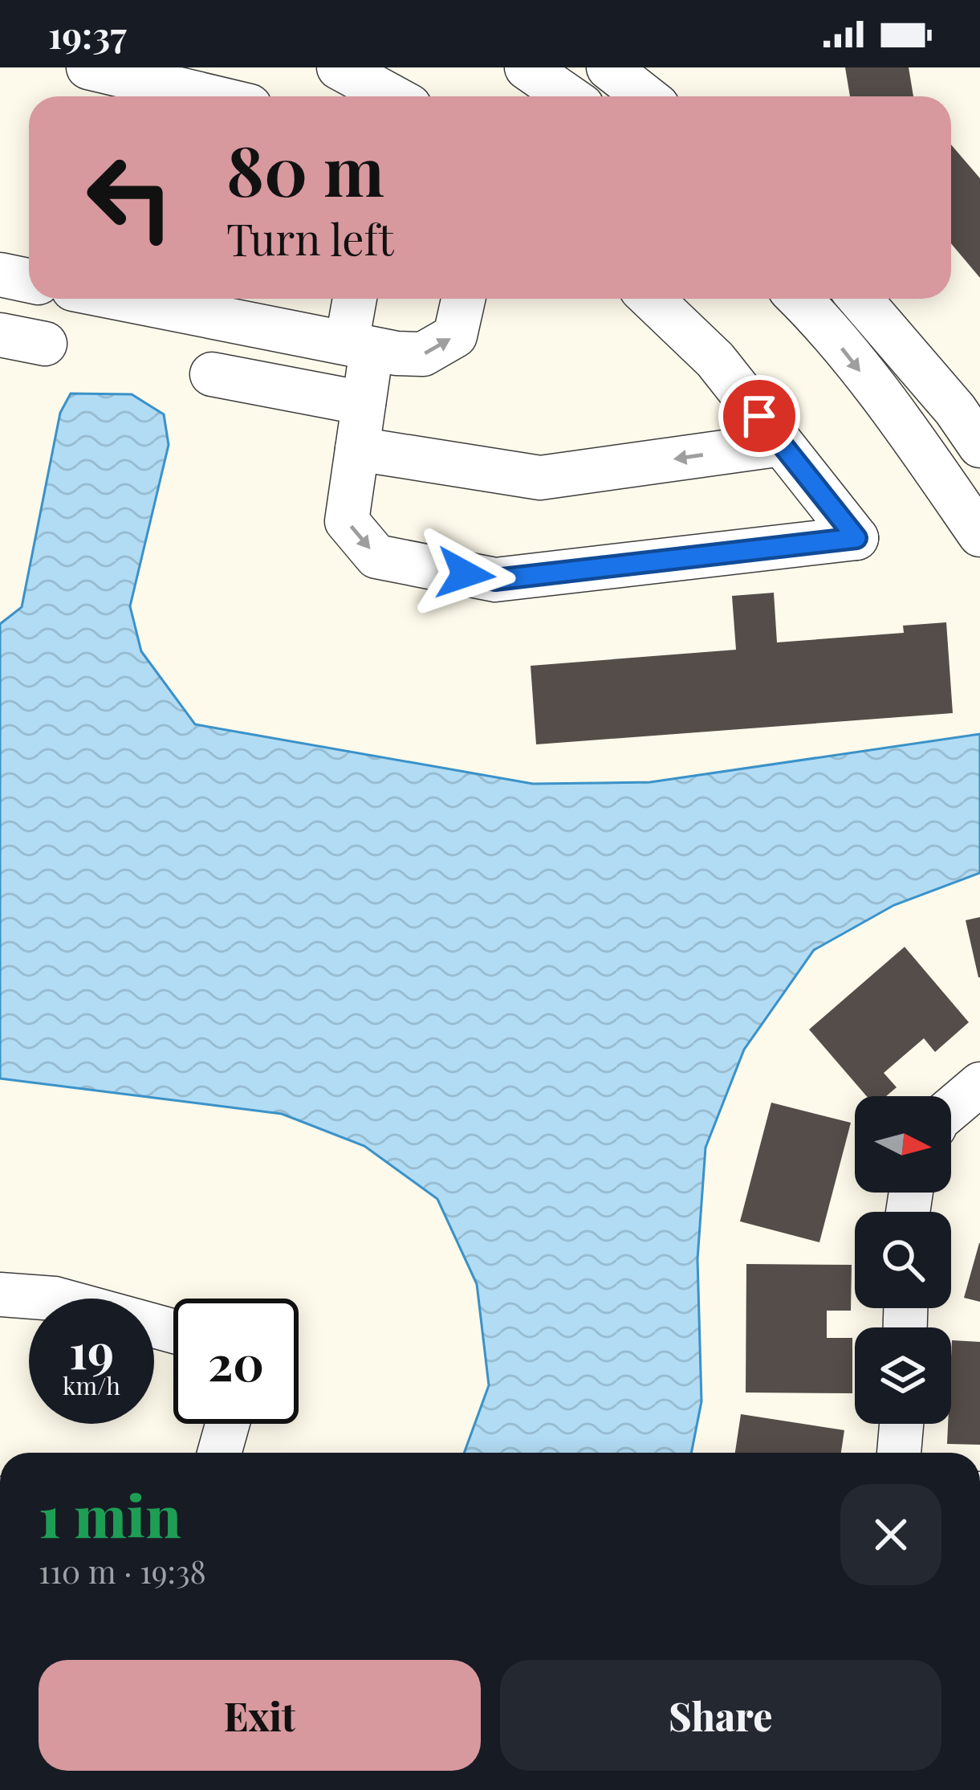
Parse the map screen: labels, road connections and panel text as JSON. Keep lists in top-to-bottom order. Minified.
{"north":"right","page":{"status":"19:37","turn":["80 m","Turn left"],"speed":"19 km/h","limit":"20","heading":["1 min","110 m · 19:38"],"buttons":["Exit","Share"]}}
